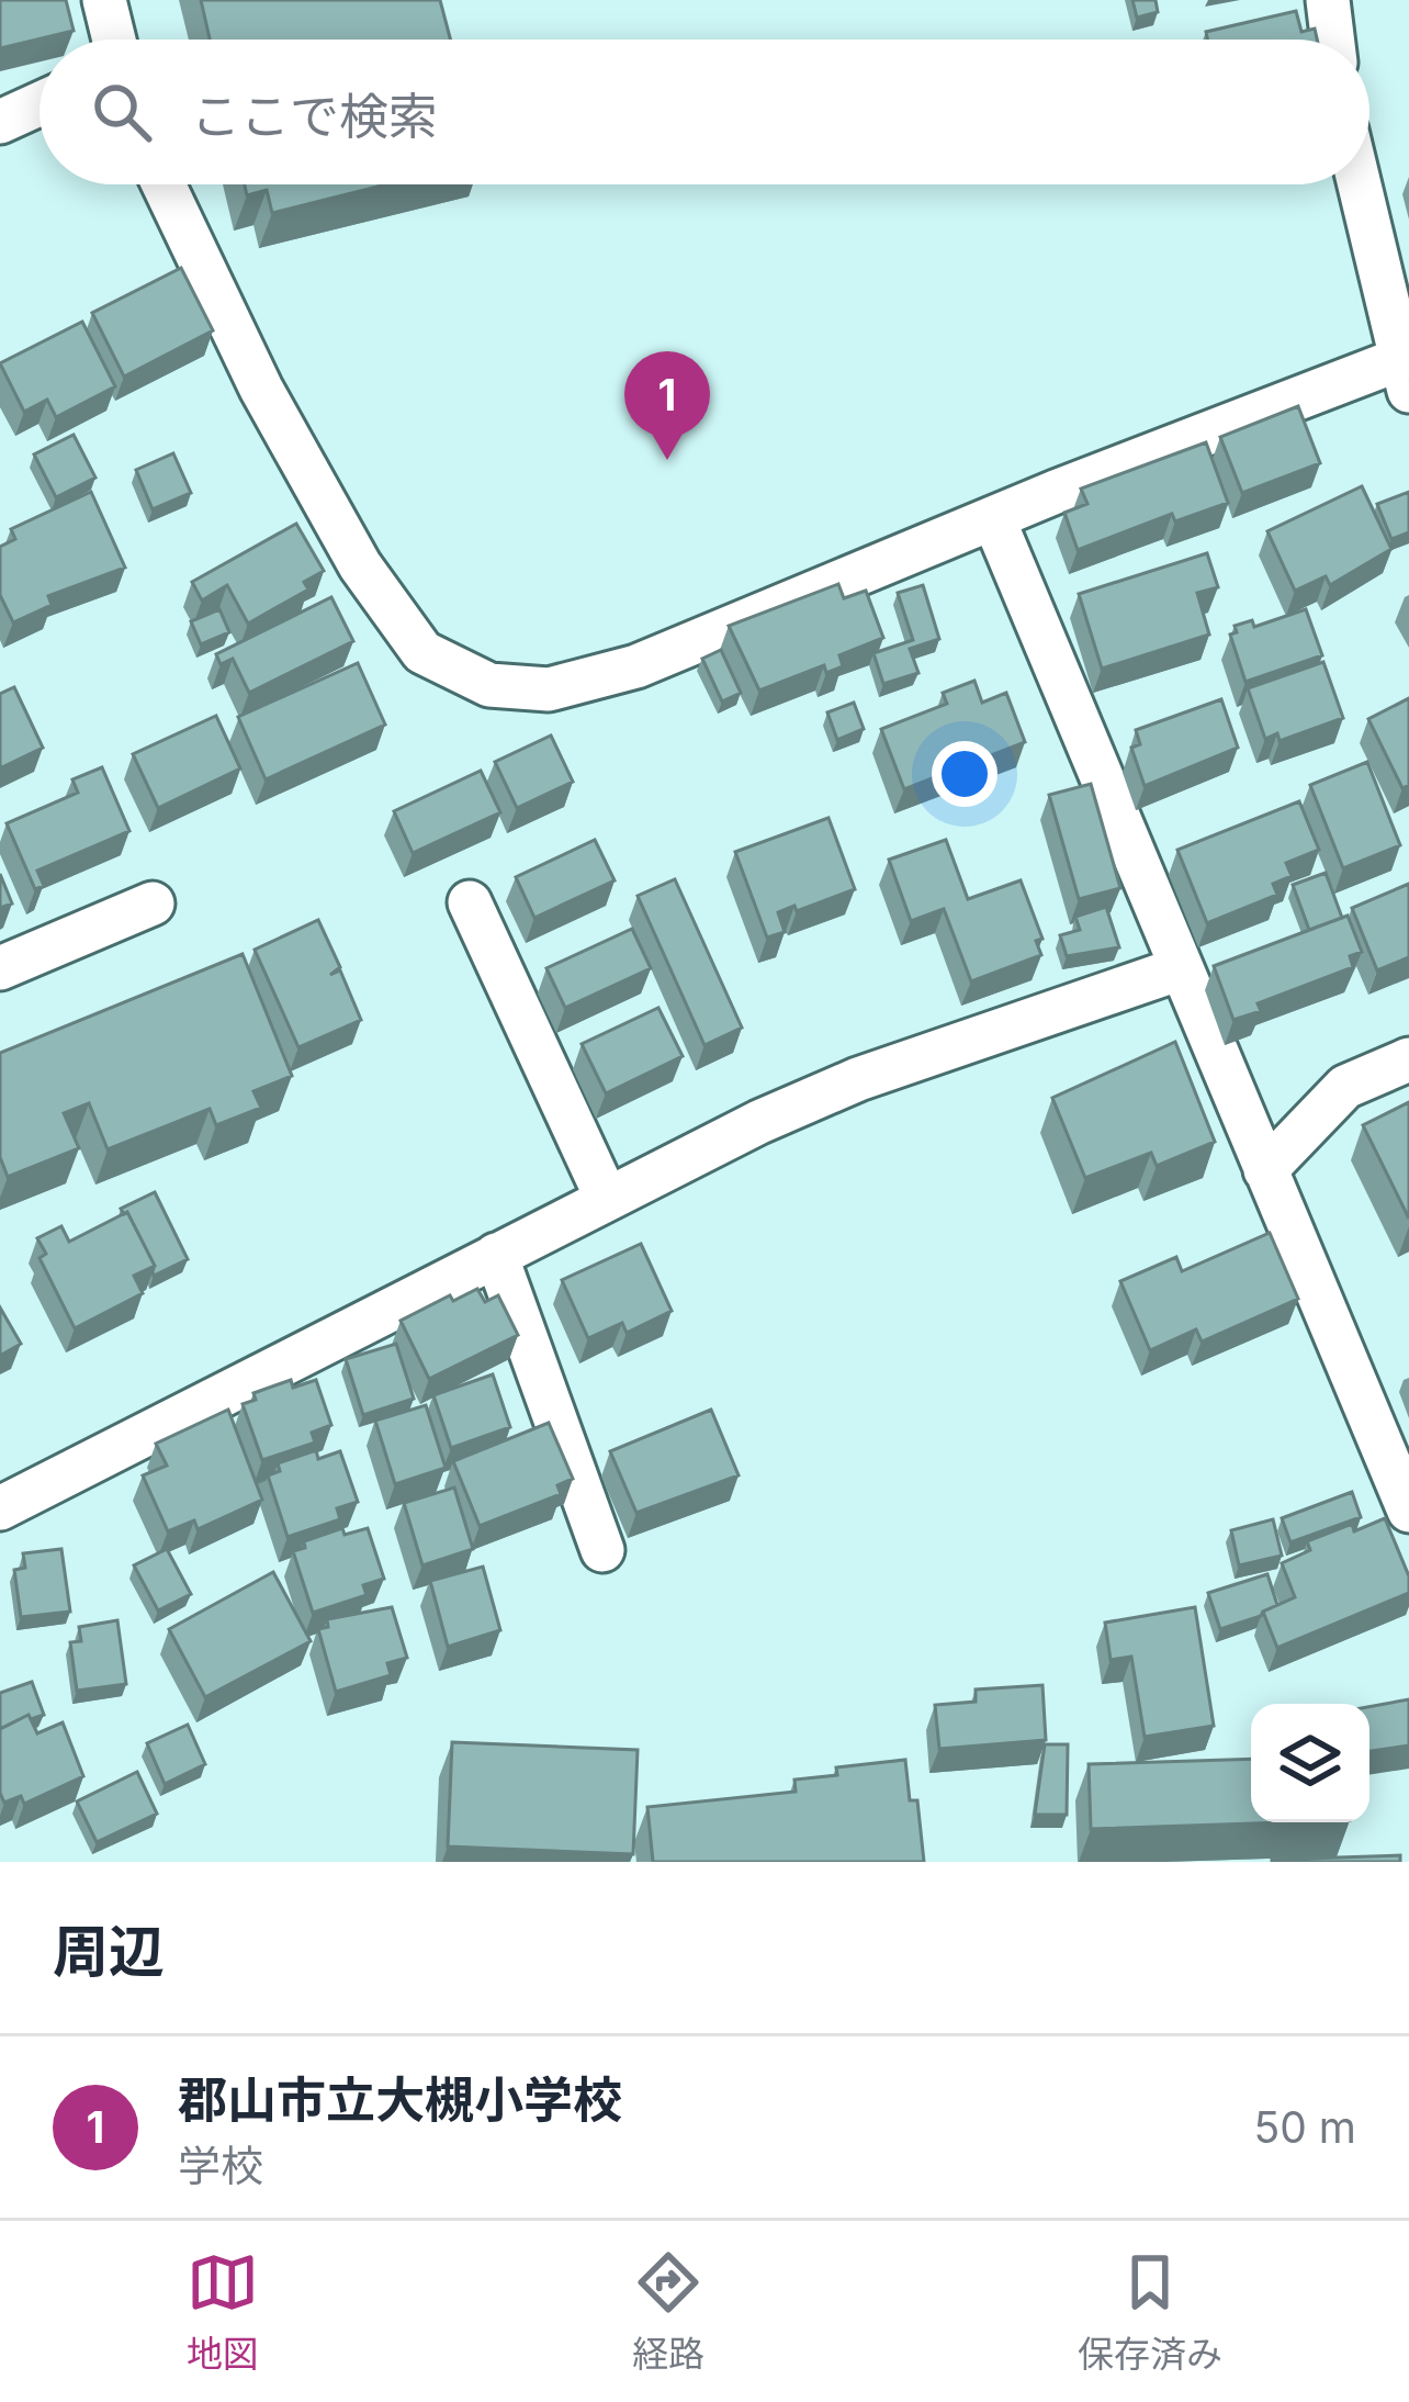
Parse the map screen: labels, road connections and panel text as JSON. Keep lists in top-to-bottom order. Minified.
{"page":{"search":"ここで検索","pins":"1","heading":"周辺","list":[{"mark":"1","name":"郡山市立大槻小学校","note":"学校","value":"50 m"}],"nav":["地図","経路","保存済み"]}}
